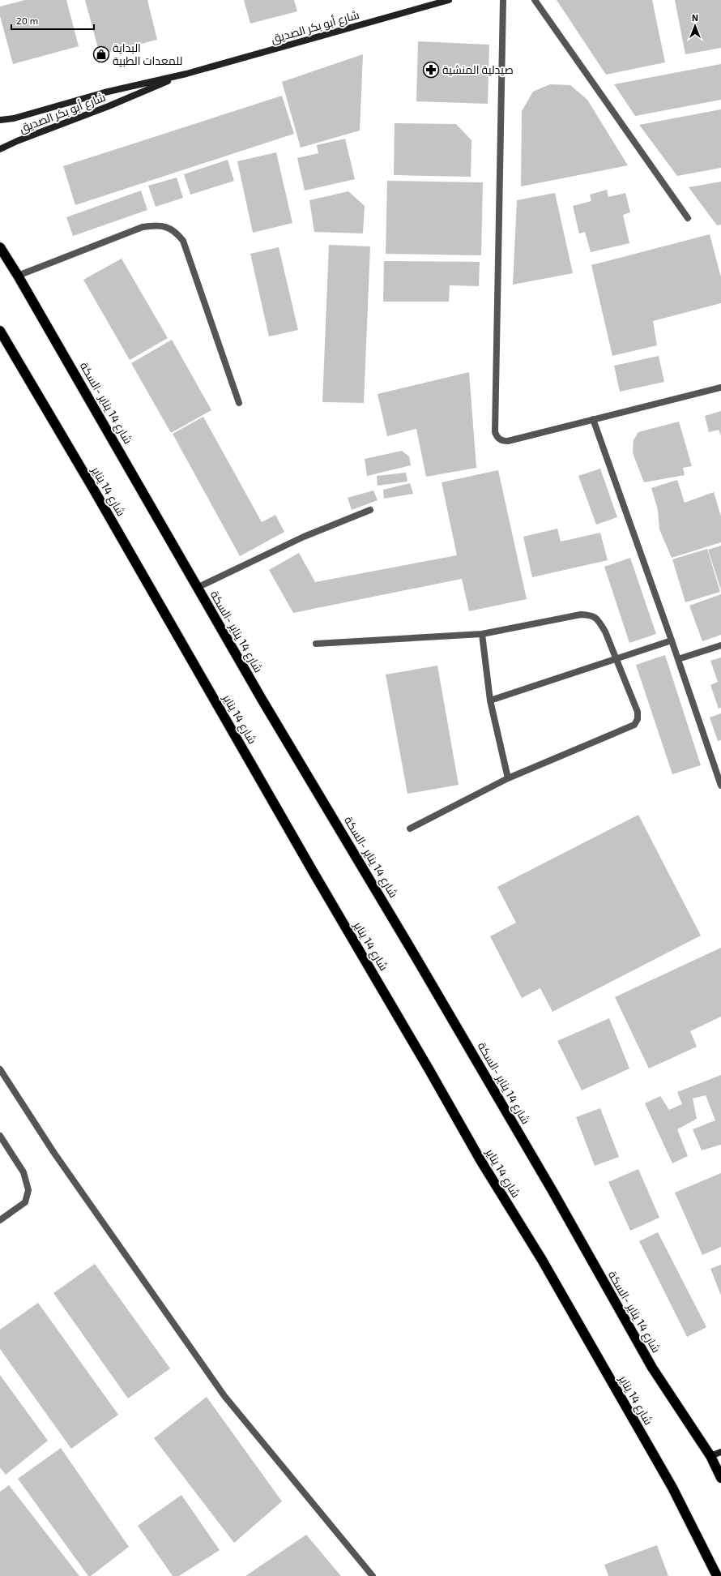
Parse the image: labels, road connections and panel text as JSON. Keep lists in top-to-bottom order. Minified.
{"streets":{"highway":["شارع 14 يناير -السكة","شارع 14 يناير"],"street":["شارع أبو بكر الصديق"]},"places":{"shop":["البداية للمعدات الطبية"],"pharmacy":["صيدلية المنشية"]},"scale_bar":"20 m","north":"top"}
